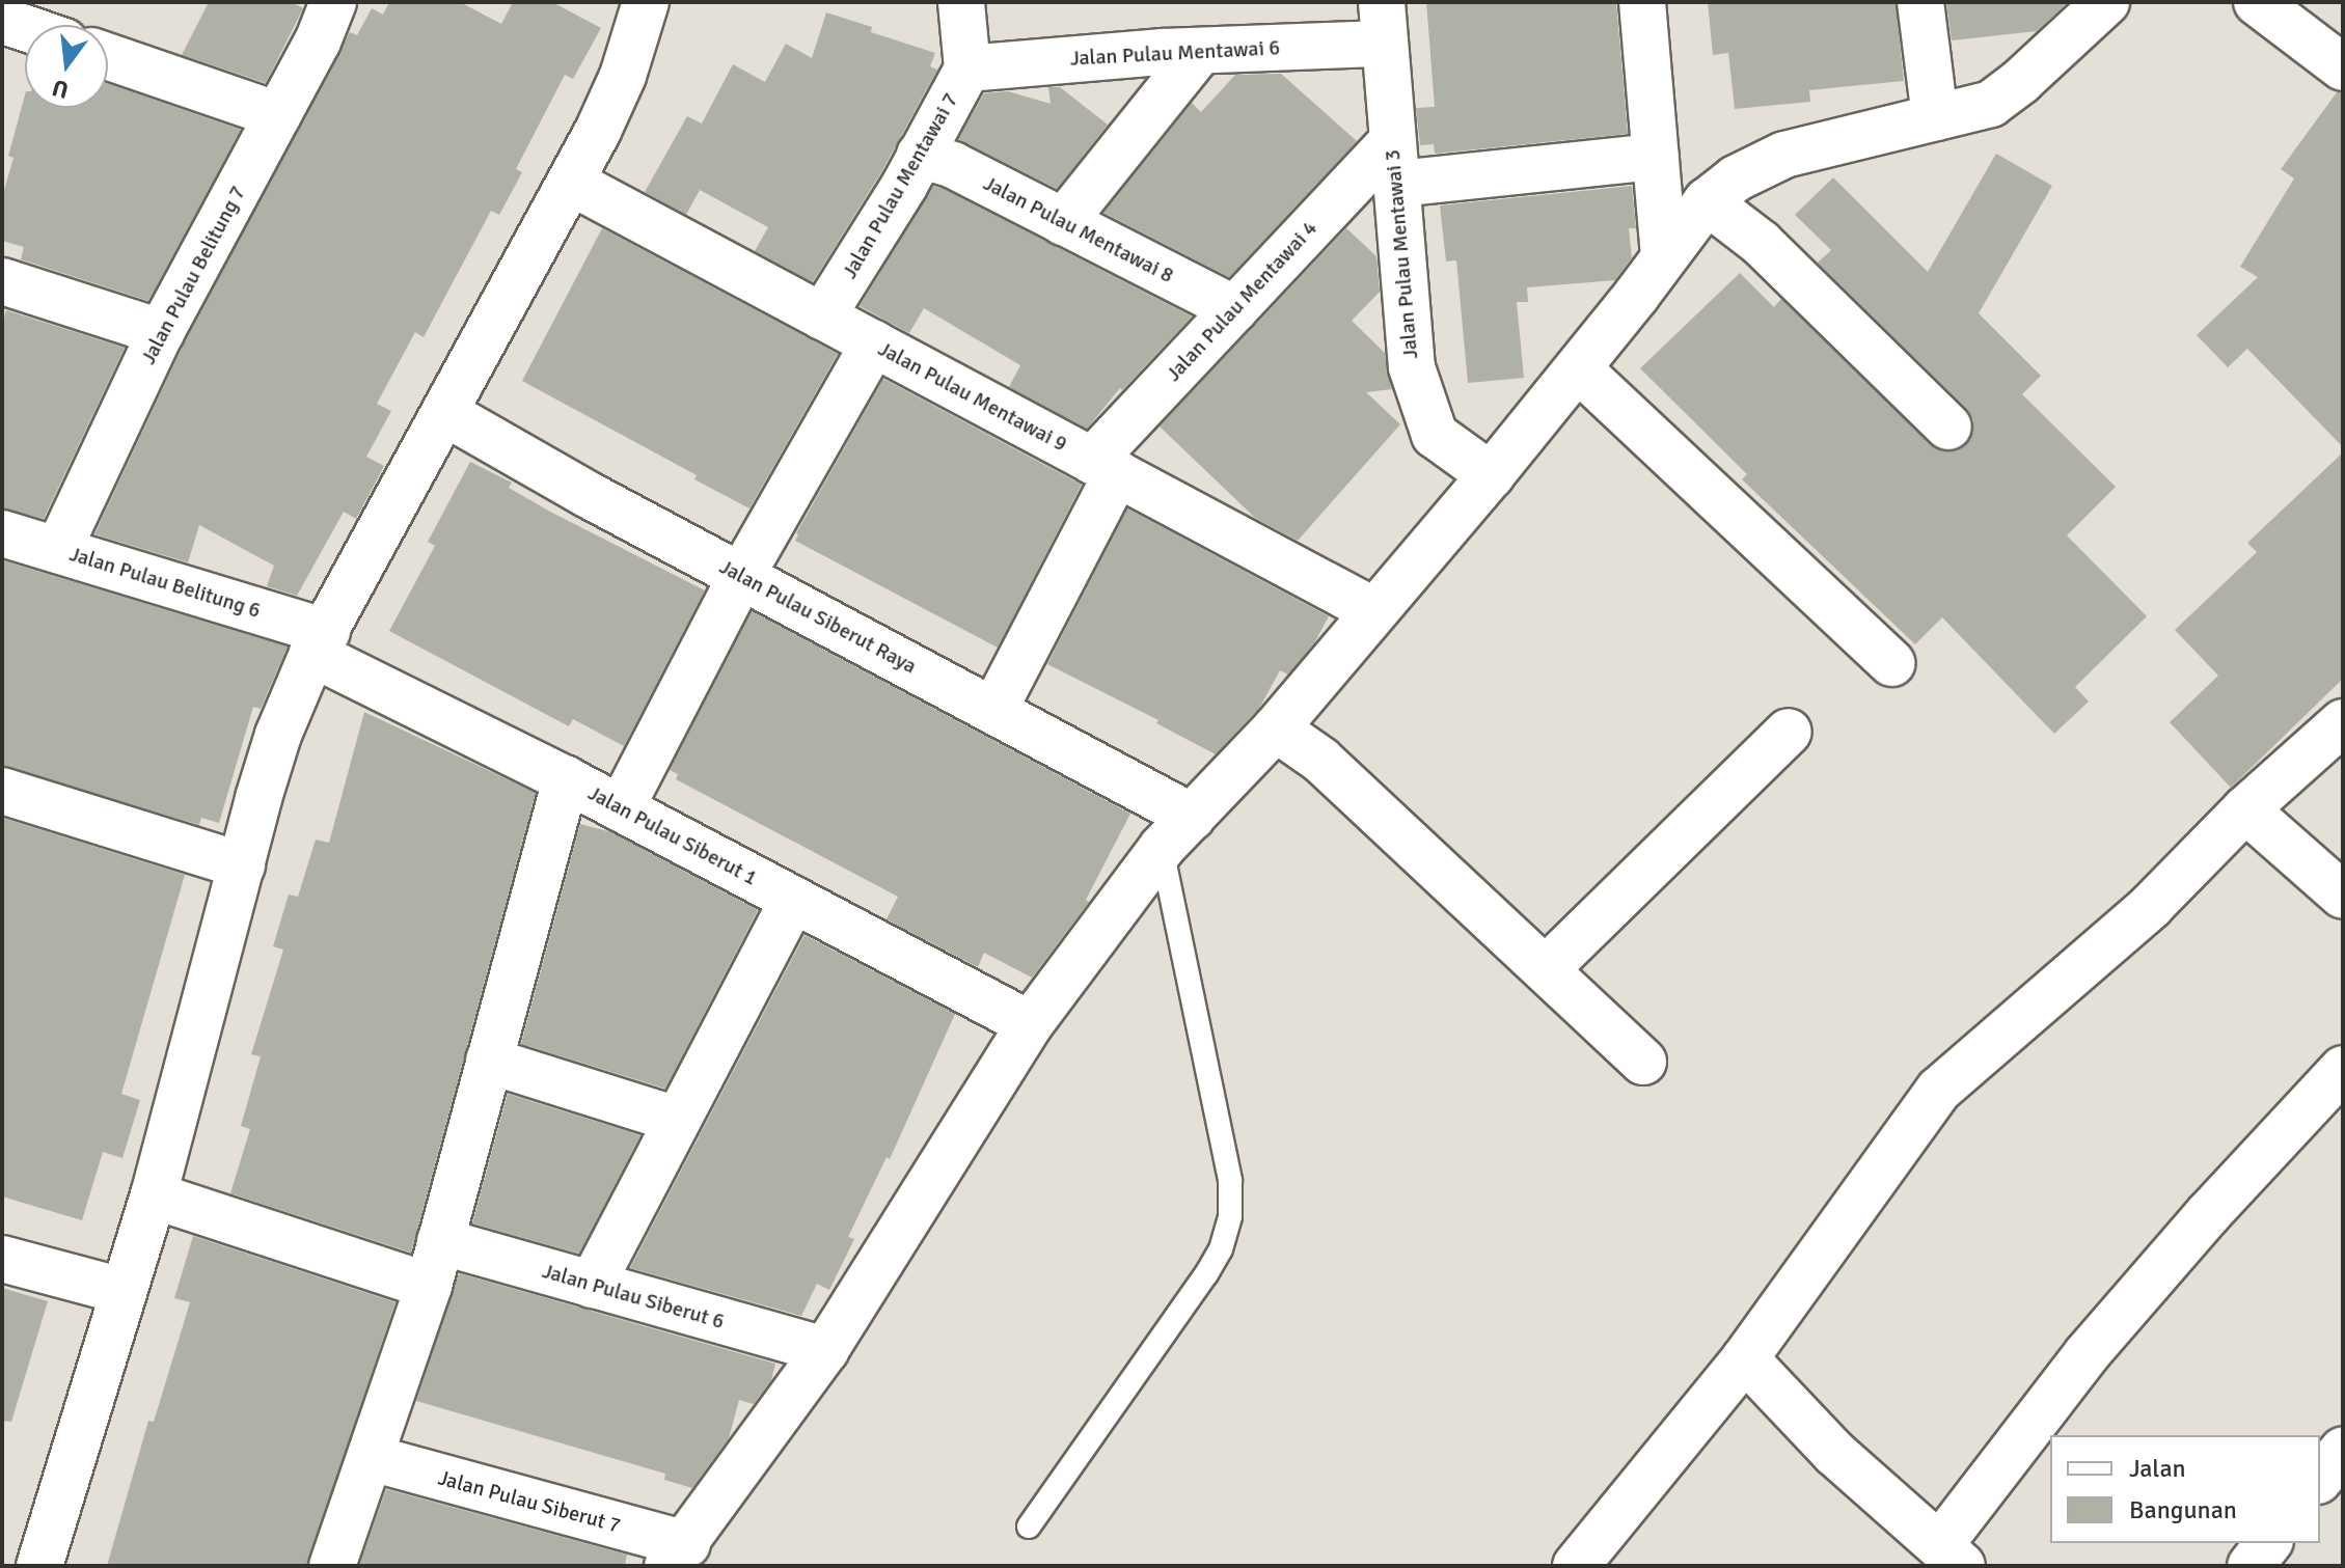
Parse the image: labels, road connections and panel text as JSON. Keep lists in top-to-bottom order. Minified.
{"streets":{"street":["Jalan Pulau Mentawai 6","Jalan Pulau Mentawai 7","Jalan Pulau Mentawai 8","Jalan Pulau Mentawai 3","Jalan Pulau Belitung 7","Jalan Pulau Mentawai 4","Jalan Pulau Mentawai 9","Jalan Pulau Belitung 6","Jalan Pulau Siberut Raya","Jalan Pulau Siberut 1","Jalan Pulau Siberut 6","Jalan Pulau Siberut 7"]},"crossings":[["Jalan Pulau Mentawai 6","Jalan Pulau Mentawai 7"],["Jalan Pulau Mentawai 6","Jalan Pulau Mentawai 3"],["Jalan Pulau Mentawai 7","Jalan Pulau Mentawai 8"],["Jalan Pulau Mentawai 7","Jalan Pulau Mentawai 9"],["Jalan Pulau Mentawai 8","Jalan Pulau Mentawai 4"],["Jalan Pulau Mentawai 3","Jalan Pulau Mentawai 4"],["Jalan Pulau Belitung 7","Jalan Pulau Belitung 6"],["Jalan Pulau Mentawai 4","Jalan Pulau Mentawai 9"],["Jalan Pulau Mentawai 4","Jalan Pulau Siberut Raya"],["Jalan Pulau Belitung 6","Jalan Pulau Siberut 1"]],"legend":["Jalan","Bangunan"],"north":"bottom"}
